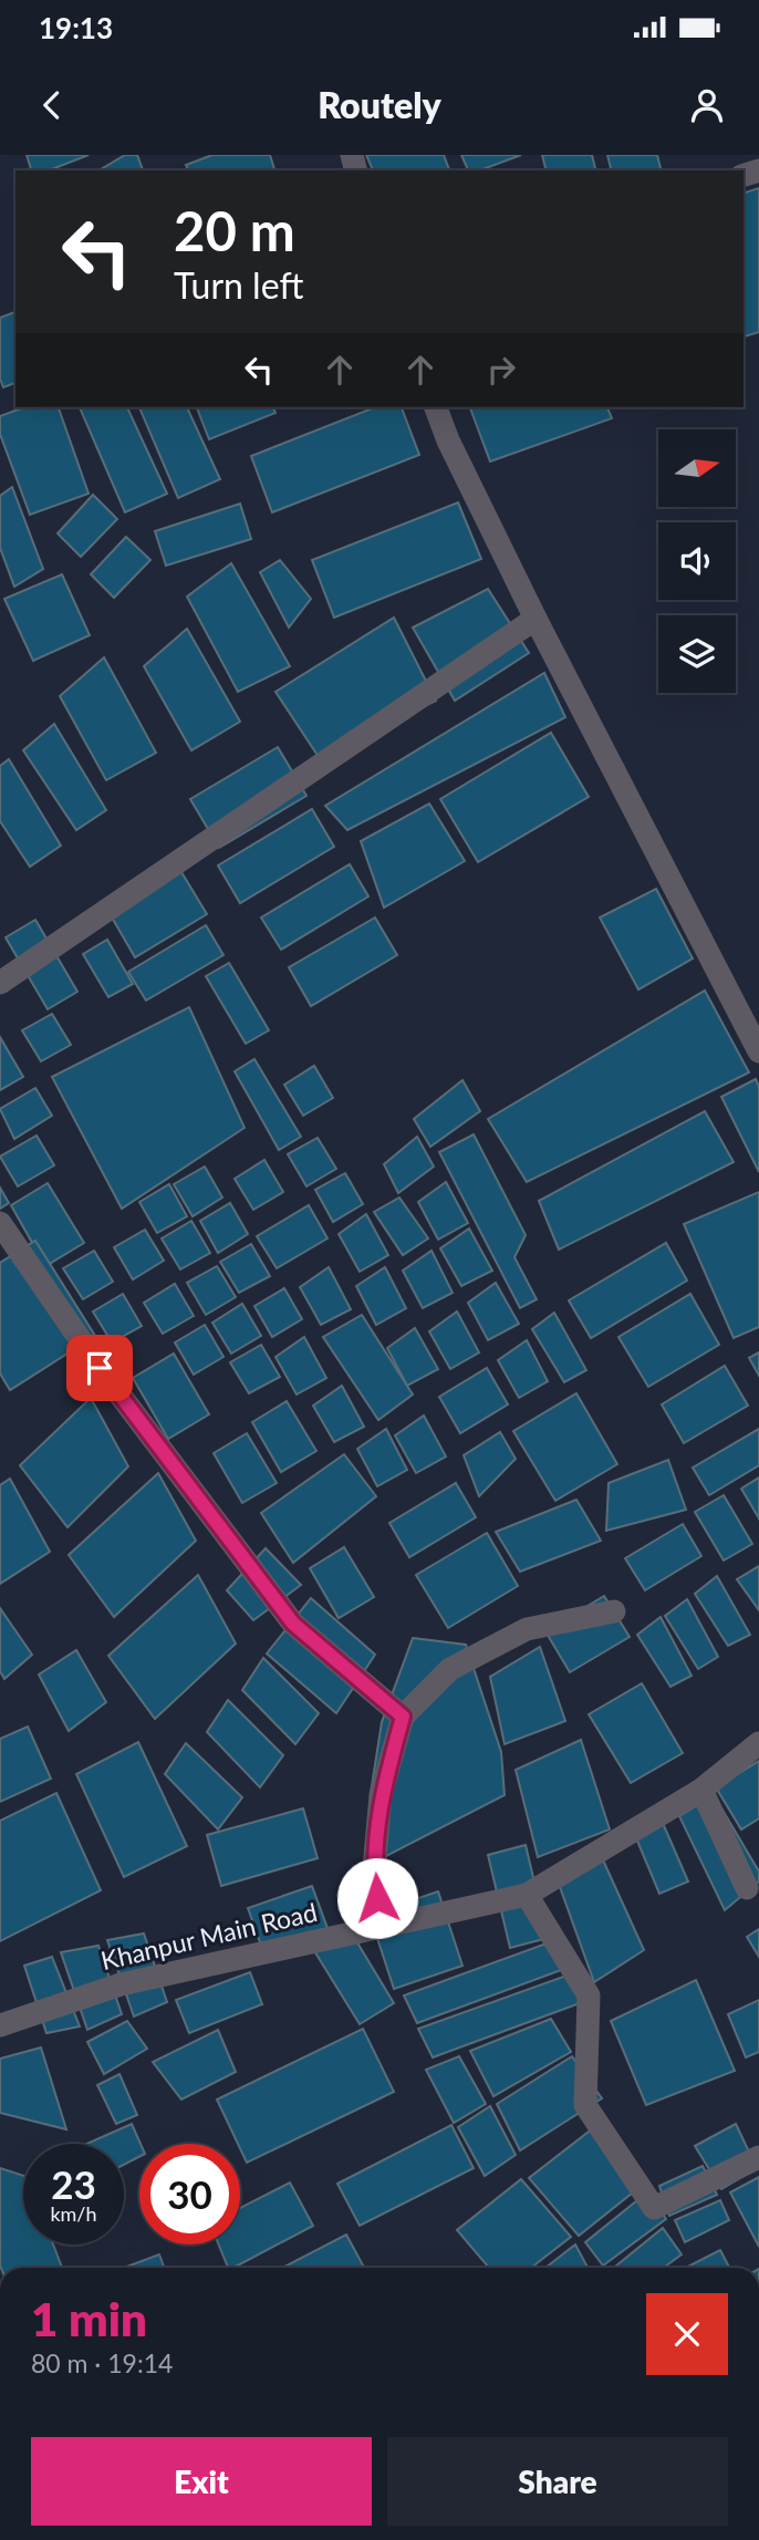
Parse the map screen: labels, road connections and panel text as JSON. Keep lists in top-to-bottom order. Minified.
{"streets":{"street":["Khanpur Main Road"]},"north":"right","page":{"status":"19:13","header":"Routely","turn":["20 m","Turn left"],"speed":"23 km/h","limit":"30","heading":["1 min","80 m · 19:14"],"buttons":["Exit","Share"]}}
